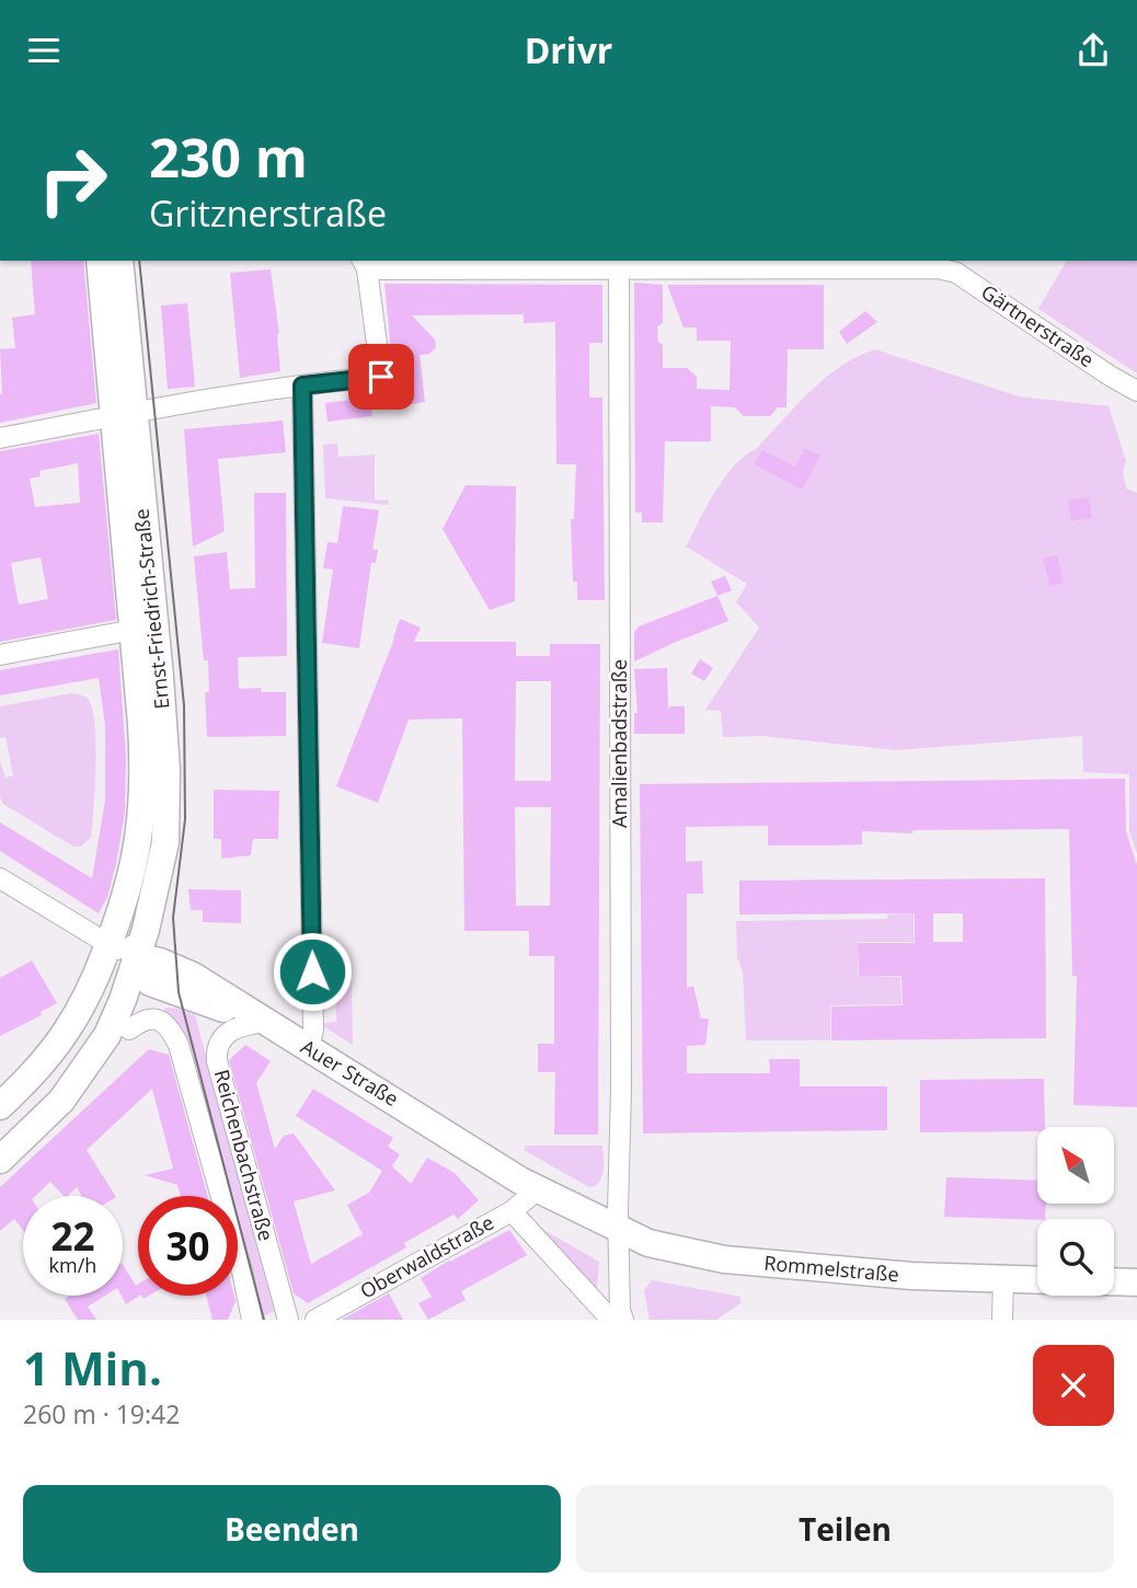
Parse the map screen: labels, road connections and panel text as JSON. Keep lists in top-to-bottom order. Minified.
{"streets":{"main road":["Ernst-Friedrich-Straße","Auer Straße","Rommelstraße"],"street":["Gärtnerstraße","Amalienbadstraße","Reichenbachstraße","Oberwaldstraße"]},"crossings":[["Gärtnerstraße","Amalienbadstraße"],["Ernst-Friedrich-Straße","Auer Straße"],["Amalienbadstraße","Auer Straße"],["Amalienbadstraße","Rommelstraße"],["Auer Straße","Reichenbachstraße"],["Auer Straße","Oberwaldstraße"],["Auer Straße","Rommelstraße"]],"north":"top left","page":{"header":"Drivr","turn":["230 m","Gritznerstraße"],"speed":"22 km/h","limit":"30","heading":["1 Min.","260 m · 19:42"],"buttons":["Beenden","Teilen"]}}
